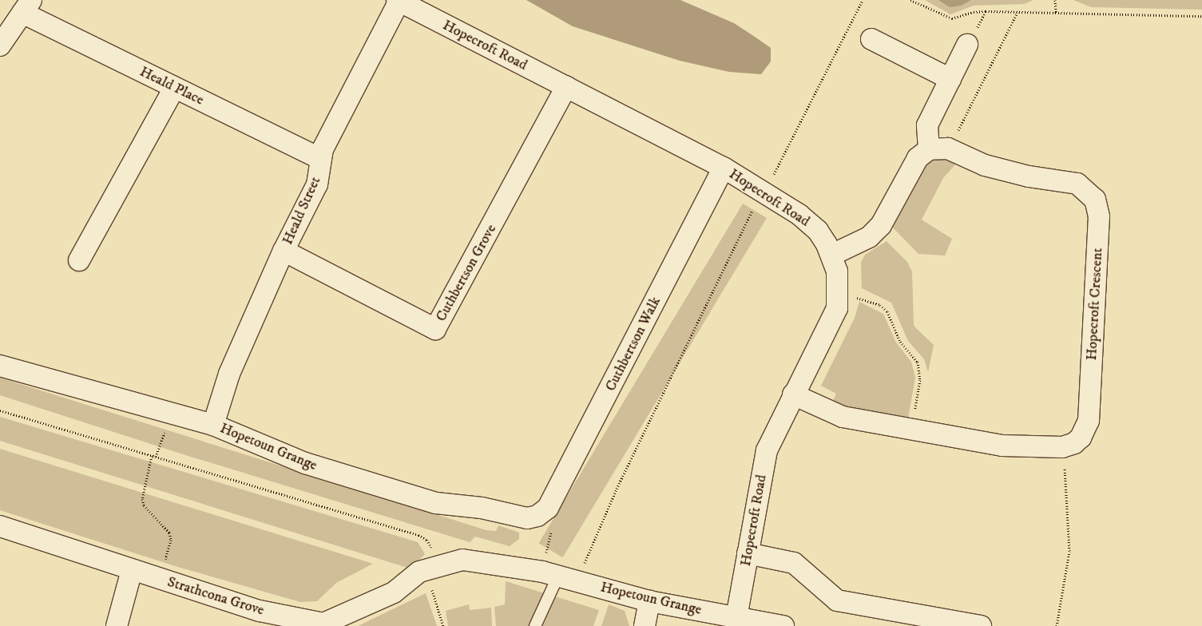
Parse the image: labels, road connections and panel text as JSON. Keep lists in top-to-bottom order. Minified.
{"streets":{"street":["Hopecroft Road","Heald Place","Heald Street","Cuthbertson Grove","Hopecroft Crescent","Cuthbertson Walk","Hopetoun Grange","Strathcona Grove"]},"crossings":[["Hopecroft Road","Heald Street"],["Hopecroft Road","Cuthbertson Grove"],["Hopecroft Road","Hopecroft Crescent"],["Hopecroft Road","Cuthbertson Walk"],["Hopecroft Road","Hopetoun Grange"],["Heald Place","Heald Street"],["Heald Street","Cuthbertson Grove"],["Heald Street","Hopetoun Grange"],["Cuthbertson Walk","Hopetoun Grange"],["Hopetoun Grange","Strathcona Grove"]]}
